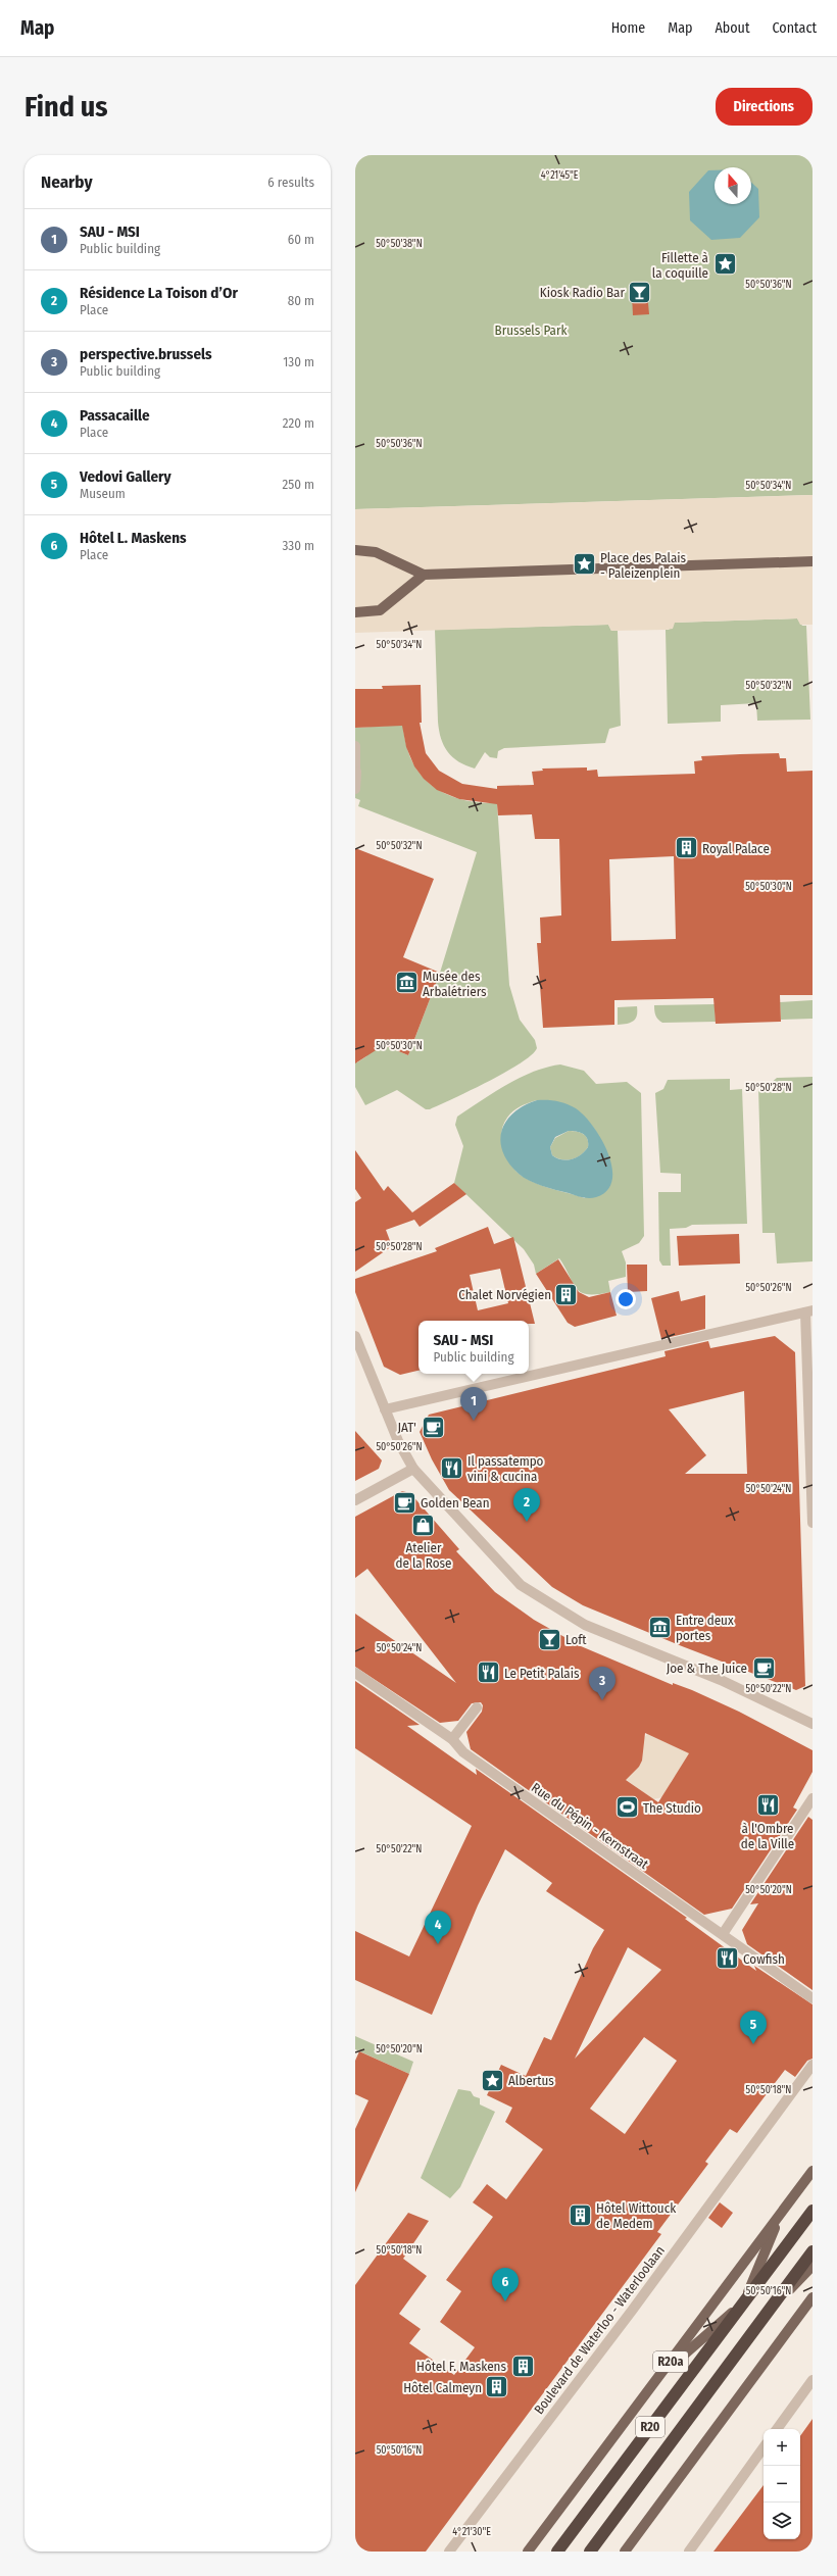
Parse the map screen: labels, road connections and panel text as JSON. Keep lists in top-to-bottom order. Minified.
{"streets":{"highway":["R20"],"main road":["R20a"],"street":["Rue du Pépin - Kernstraat","Boulevard de Waterloo - Waterloolaan"]},"parks":["Brussels Park"],"places":{"place":["Fillette à la coquille","Place des Palais - Paleizenplein","Albertus"],"bar":["Kiosk Radio Bar","Loft"],"building":["Royal Palace","Chalet Norvégien","Hôtel Wittouck de Medem","Hôtel F. Maskens","Hôtel Calmeyn"],"museum":["Musée des Arbalétriers","Entre deux portes"],"cafe":["JAT'","Golden Bean","Joe & The Juice"],"restaurant":["Il passatempo vini & cucina","Le Petit Palais","à l'Ombre de la Ville","Cowfish"],"shop":["Atelier de la Rose"],"sports":["The Studio"]},"north":"top","page":{"header":"Map","nav":["Home","Map","About","Contact"],"buttons":"Directions","title":"Find us","heading":["Nearby","6 results"],"list":[{"mark":"1","name":"SAU - MSI","note":"Public building","value":"60 m"},{"mark":"2","name":"Résidence La Toison d’Or","note":"Place","value":"80 m"},{"mark":"3","name":"perspective.brussels","note":"Public building","value":"130 m"},{"mark":"4","name":"Passacaille","note":"Place","value":"220 m"},{"mark":"5","name":"Vedovi Gallery","note":"Museum","value":"250 m"},{"mark":"6","name":"Hôtel L. Maskens","note":"Place","value":"330 m"}],"popup":["SAU - MSI","Public building"],"pins":["1","2","3","4","5","6"],"map_buttons":["+","−"]},"coordinates":["4°21'45\"E","50°50'38\"N","50°50'36\"N","50°50'34\"N","50°50'32\"N","50°50'30\"N","50°50'28\"N","50°50'26\"N","50°50'24\"N","50°50'22\"N","50°50'20\"N","50°50'18\"N","50°50'16\"N","4°21'30\"E"]}
